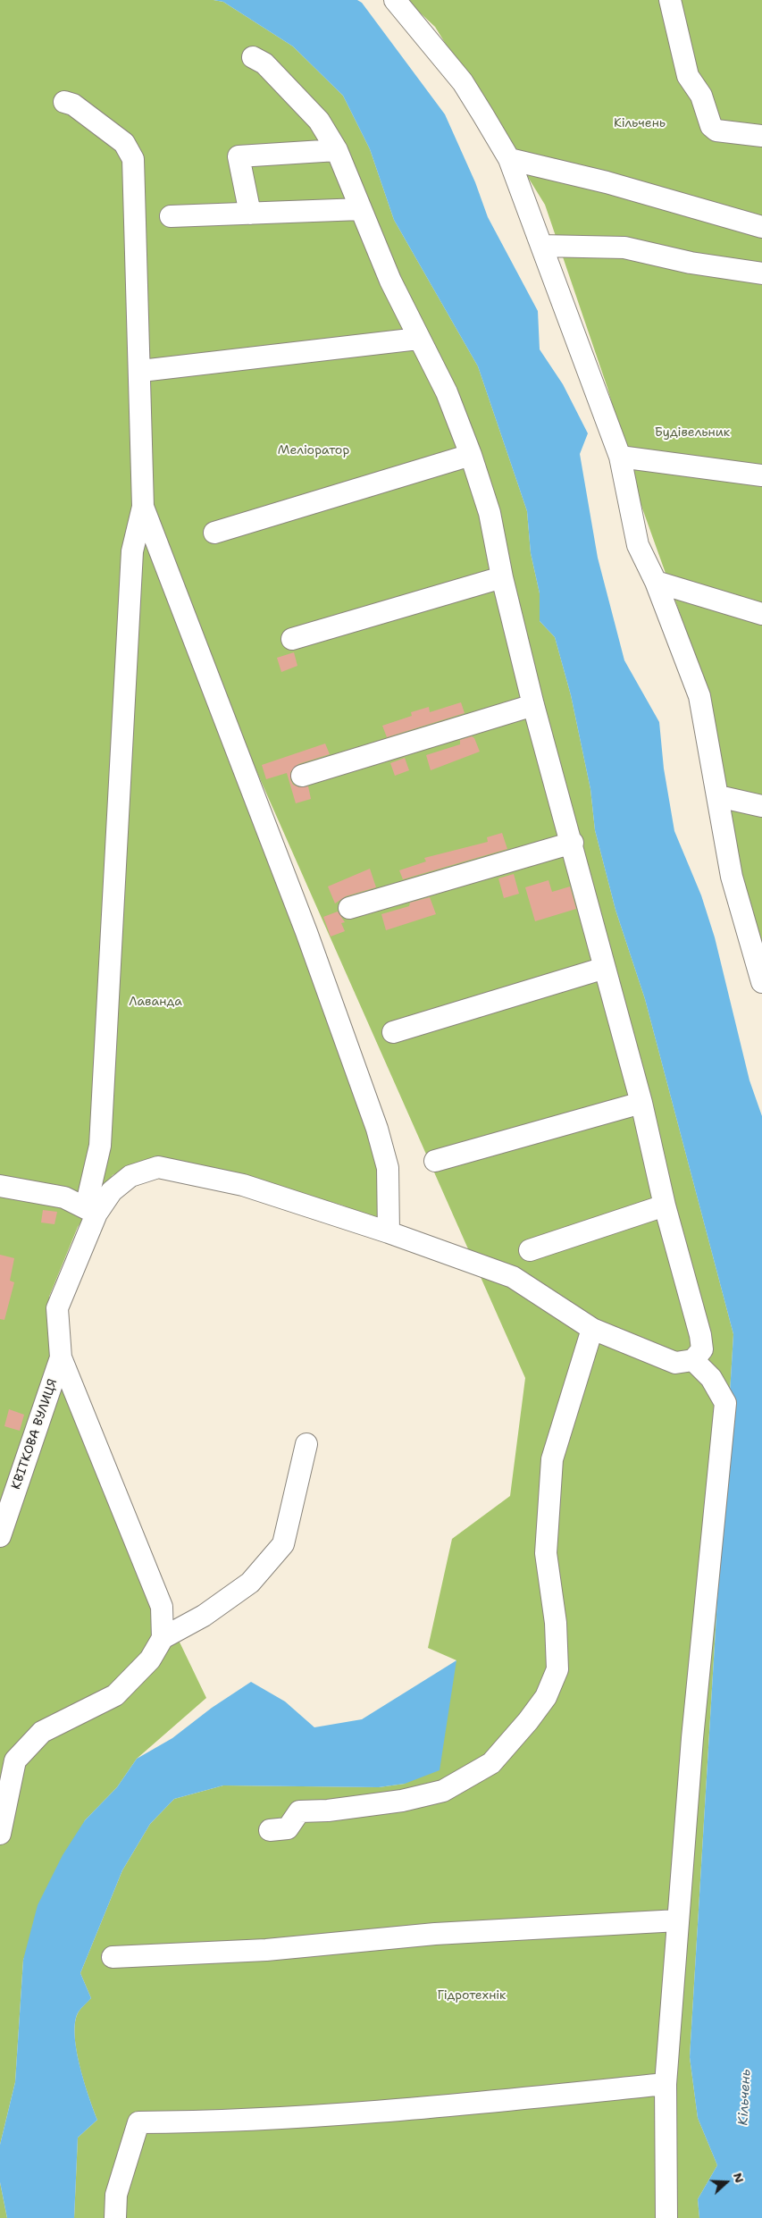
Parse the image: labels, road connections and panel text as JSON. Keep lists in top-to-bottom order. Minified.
{"streets":{"street":["КВІТКОВА ВУЛИЦЯ"]},"water":["Кільчень"],"parks":["Кільчень","Будівельник","Меліоратор","Лаванда","Гідротехнік"],"north":"right"}
